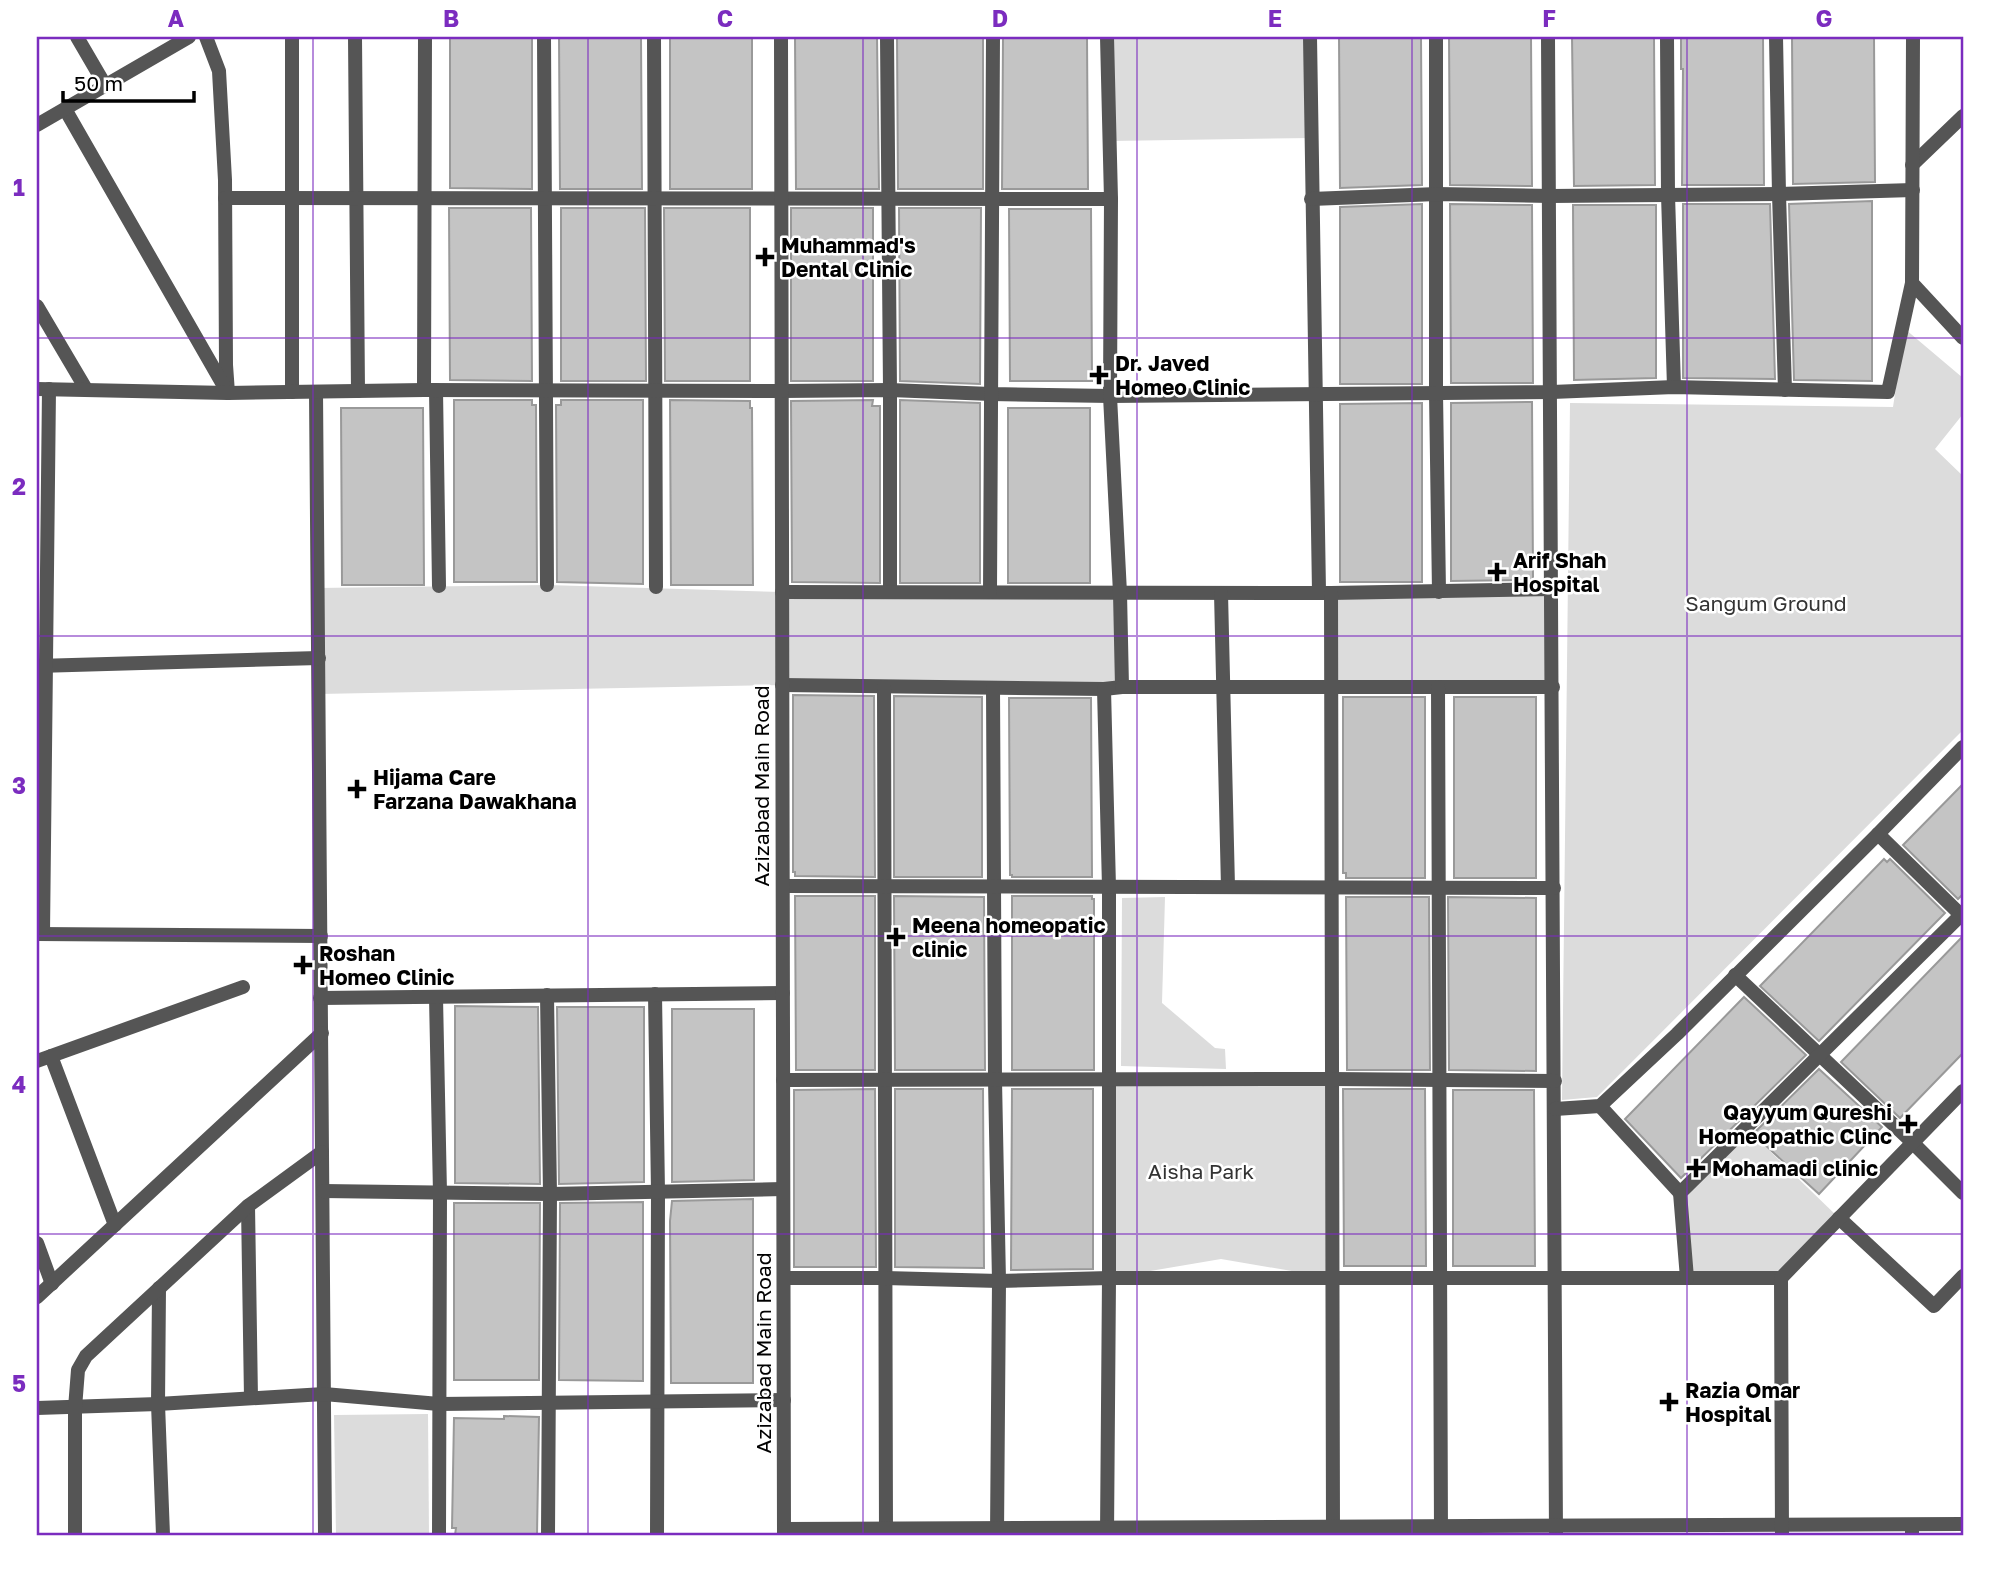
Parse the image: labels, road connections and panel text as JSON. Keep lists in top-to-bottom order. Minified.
{"streets":{"street":["Azizabad Main Road"]},"parks":["Sangum Ground","Aisha Park"],"places":{"health":["Muhammad's Dental Clinic","Dr. Javed Homeo Clinic","Arif Shah Hospital","Hijama Care Farzana Dawakhana","Meena homeopatic clinic","Roshan Homeo Clinic","Qayyum Qureshi Homeopathic Clinc","Mohamadi clinic","Razia Omar Hospital"]},"scale_bar":"50 m","grid":{"columns":["A","B","C","D","E","F","G"],"rows":["1","2","3","4","5"]}}
